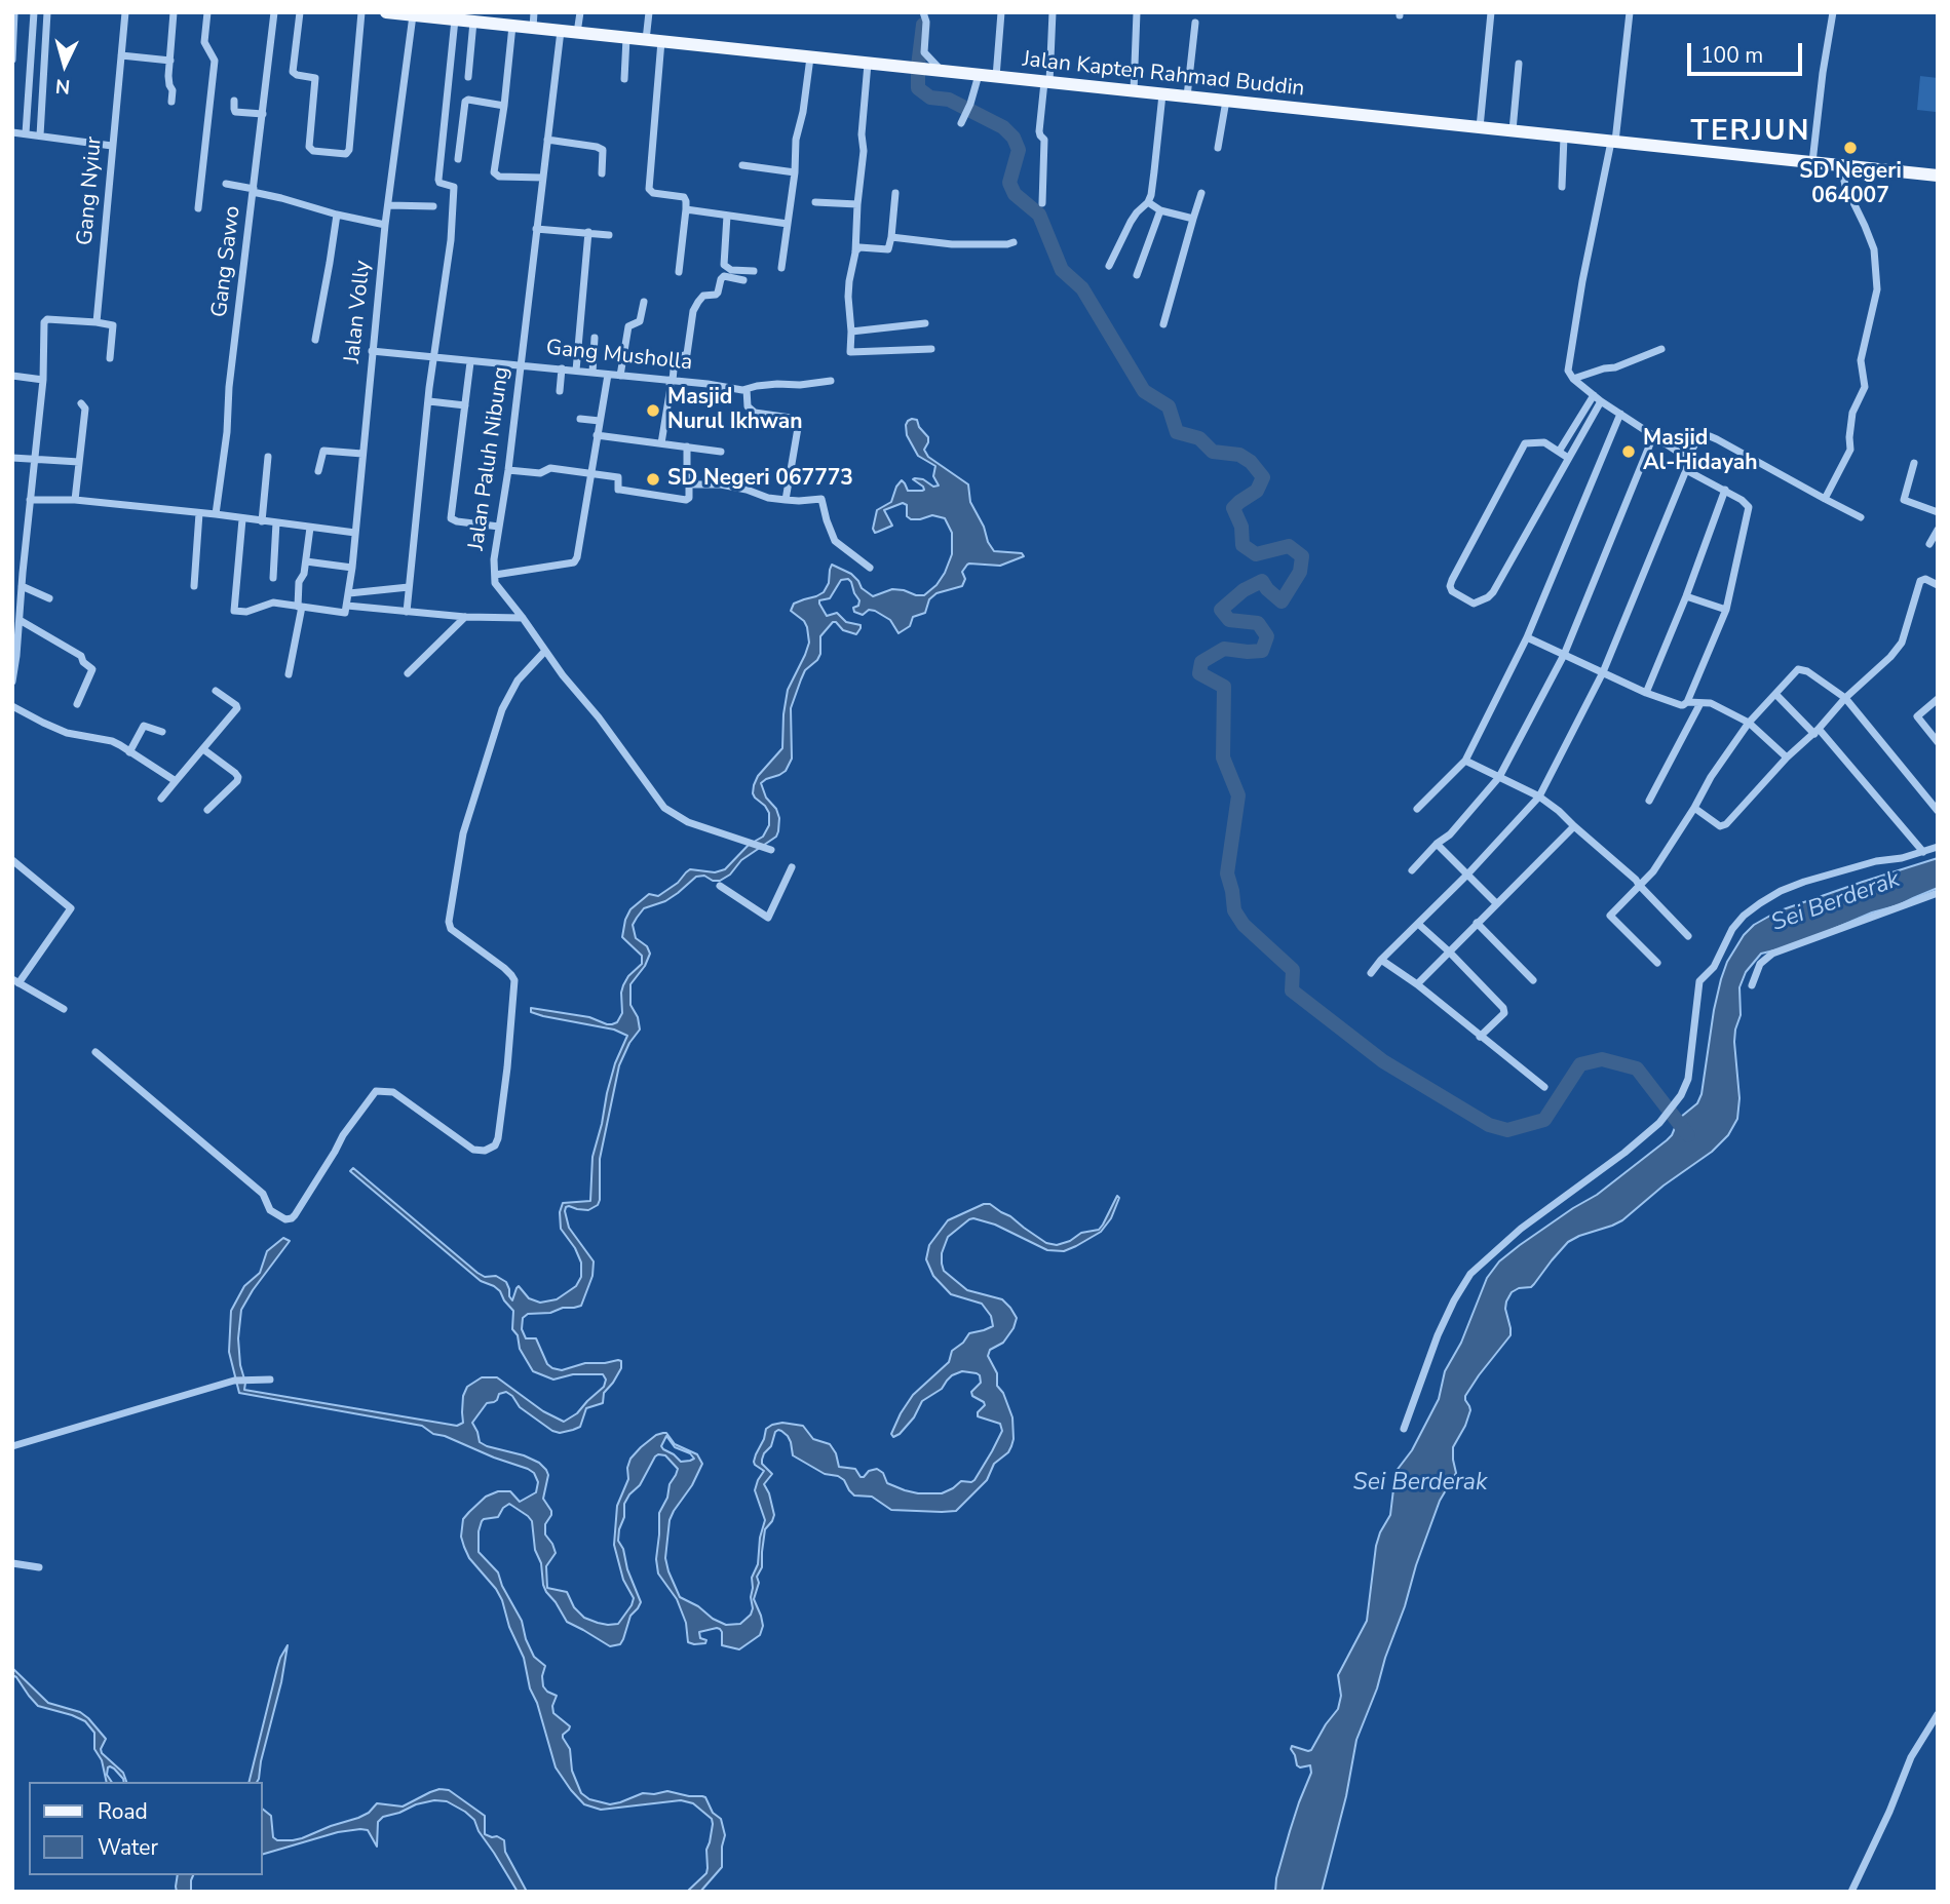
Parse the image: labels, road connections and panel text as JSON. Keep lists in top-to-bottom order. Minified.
{"streets":{"main road":["Jalan Kapten Rahmad Buddin"],"street":["Gang Nyiur","Gang Sawo","Jalan Volly","Gang Musholla","Jalan Paluh Nibung"]},"crossings":[["Jalan Kapten Rahmad Buddin","Jalan Volly"],["Jalan Kapten Rahmad Buddin","Jalan Paluh Nibung"],["Jalan Volly","Gang Musholla"],["Gang Musholla","Jalan Paluh Nibung"]],"districts":["TERJUN"],"water":["Sei Berderak"],"places":["SD Negeri 064007","Masjid Nurul Ikhwan","Masjid Al-Hidayah","SD Negeri 067773"],"legend":["Road","Water"],"scale_bar":"100 m","north":"bottom"}
